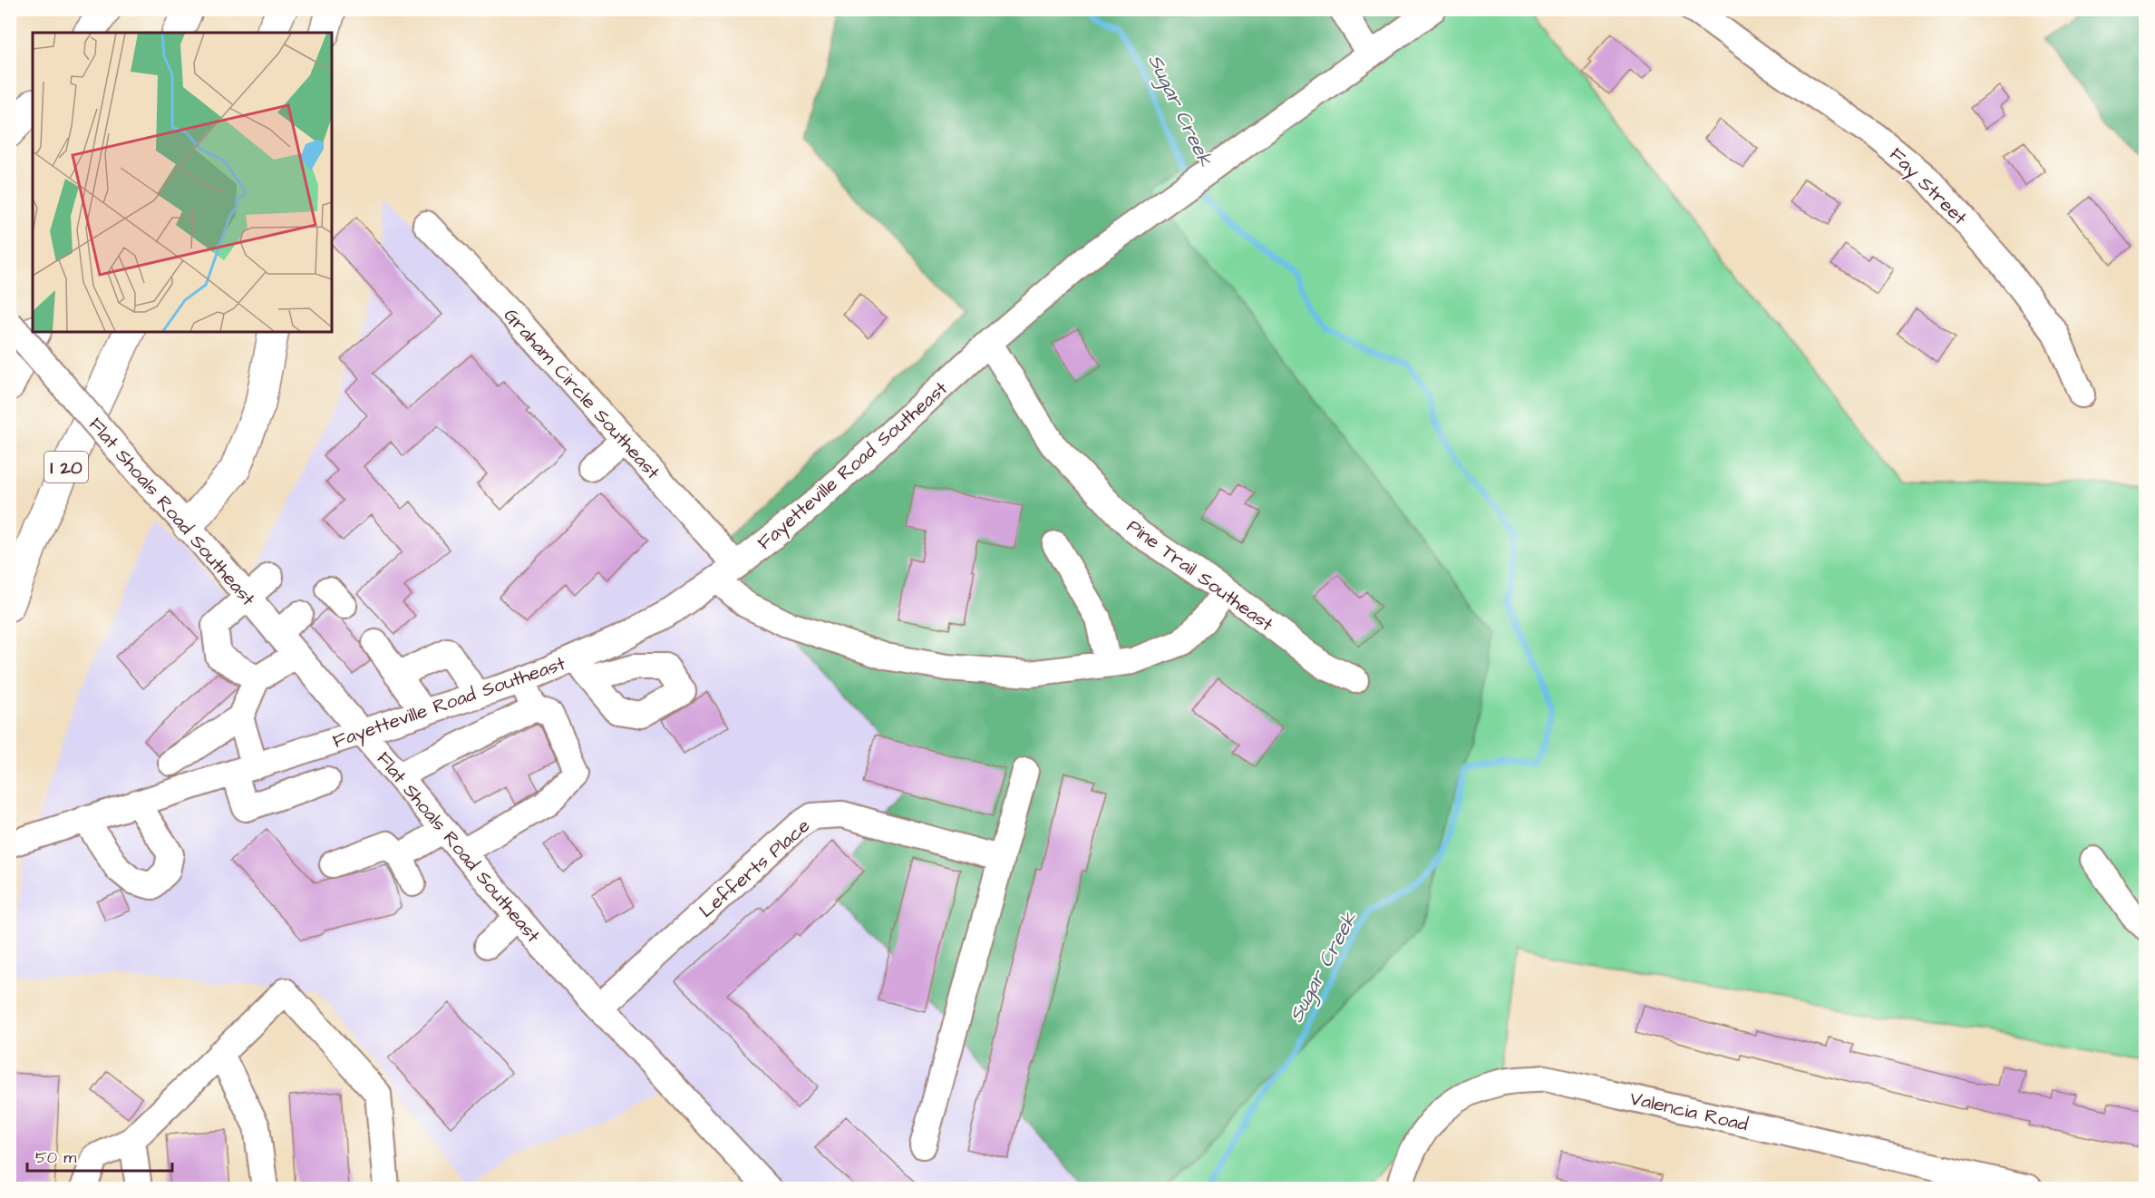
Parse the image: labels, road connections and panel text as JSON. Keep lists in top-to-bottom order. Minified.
{"streets":{"highway":["I 20"],"street":["Fay Street","Graham Circle Southeast","Fayetteville Road Southeast","Flat Shoals Road Southeast","Pine Trail Southeast","Lefferts Place","Valencia Road"]},"crossings":[["Graham Circle Southeast","Fayetteville Road Southeast"],["Graham Circle Southeast","Pine Trail Southeast"],["Fayetteville Road Southeast","Flat Shoals Road Southeast"],["Fayetteville Road Southeast","Pine Trail Southeast"],["Flat Shoals Road Southeast","Lefferts Place"]],"water":["Sugar Creek"],"scale_bar":"50 m"}
